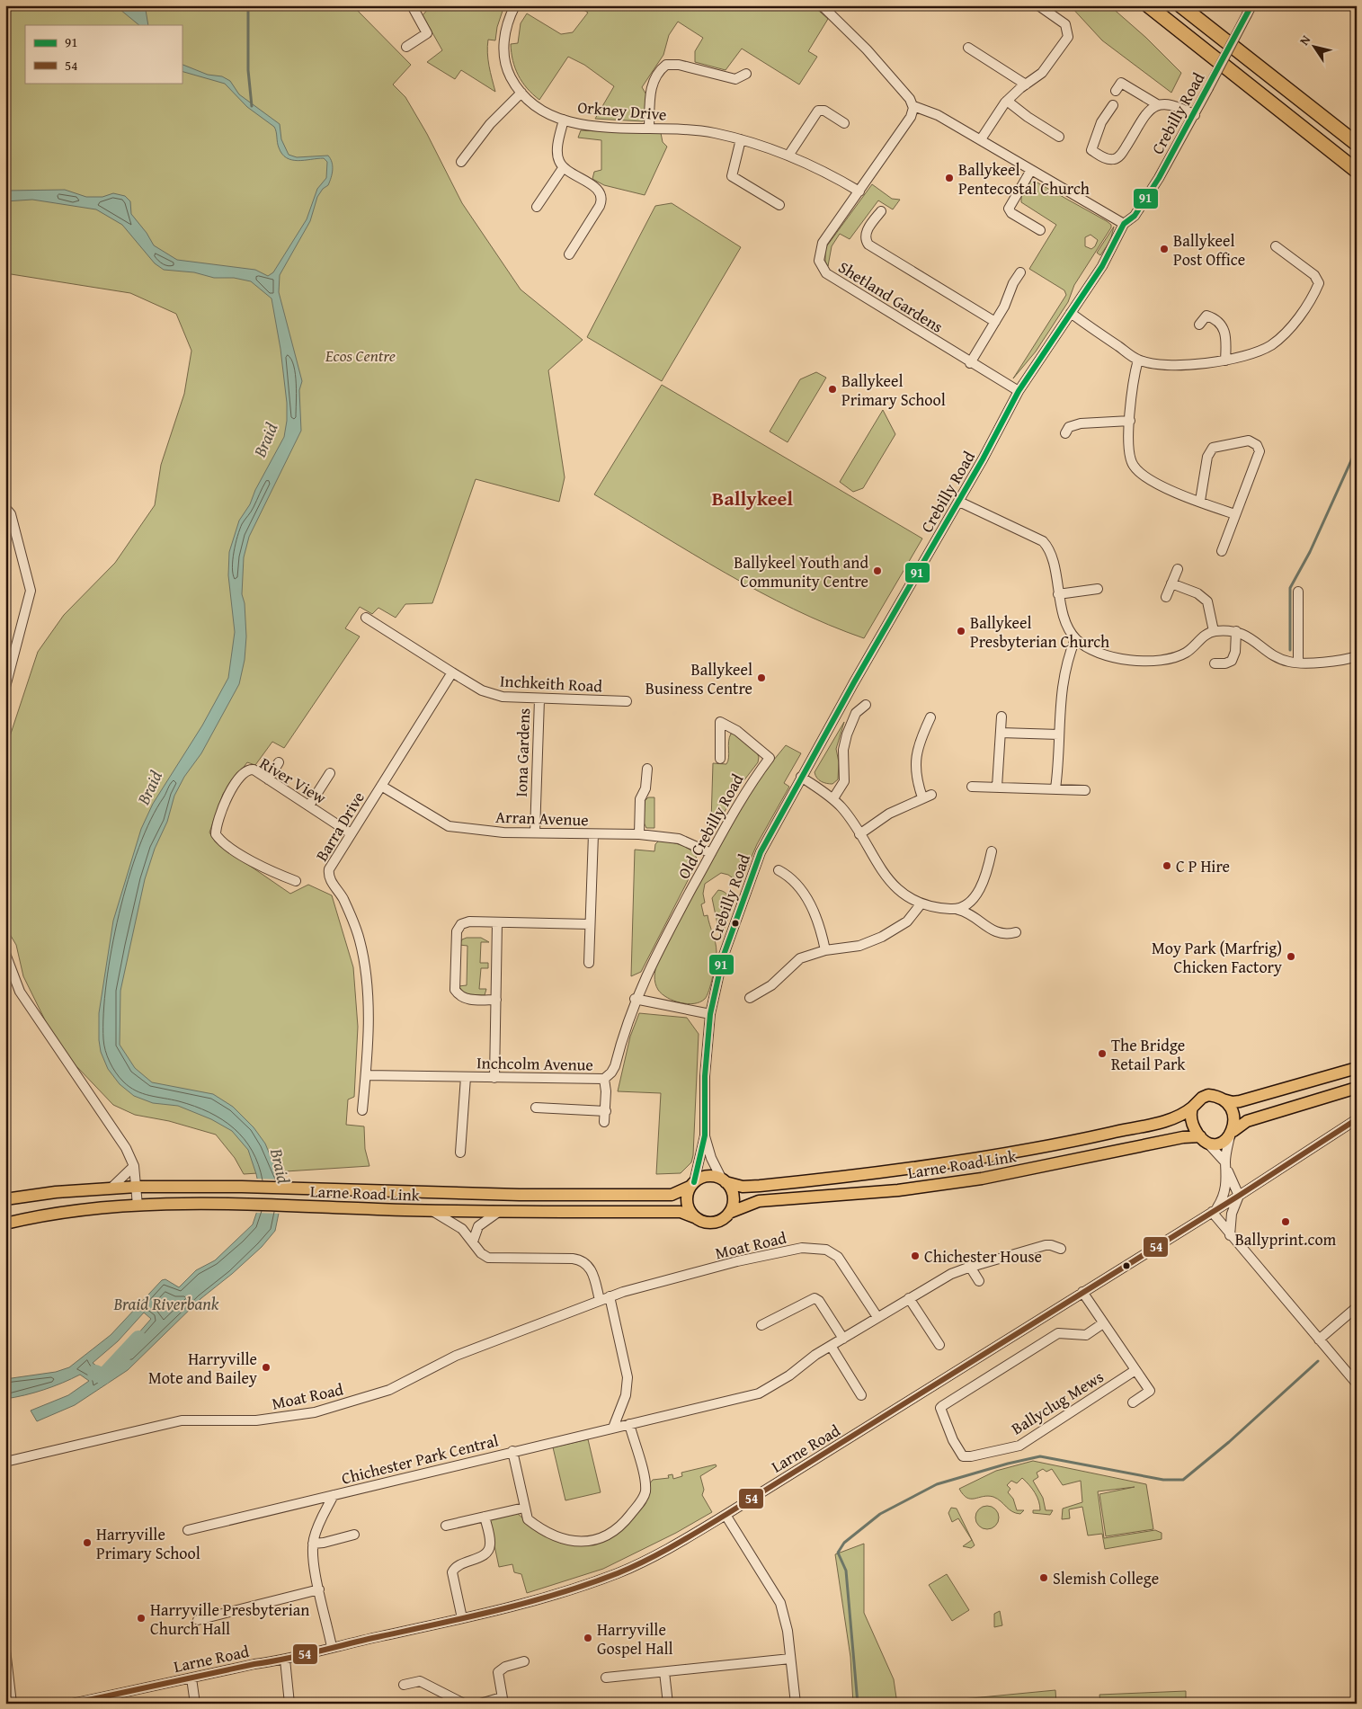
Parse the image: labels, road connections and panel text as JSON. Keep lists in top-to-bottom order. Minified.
{"streets":{"main road":["Larne Road Link"],"street":["Orkney Drive","Crebilly Road","Shetland Gardens","Inchkeith Road","Iona Gardens","River View","Arran Avenue","Barra Drive","Old Crebilly Road","Inchcolm Avenue","Moat Road","Ballyclug Mews","Larne Road","Chichester Park Central"]},"crossings":[["Orkney Drive","Shetland Gardens"],["Crebilly Road","Shetland Gardens"],["Crebilly Road","Larne Road Link"],["Inchkeith Road","Iona Gardens"],["Inchkeith Road","Barra Drive"],["Iona Gardens","Arran Avenue"],["River View","Barra Drive"],["Arran Avenue","Barra Drive"],["Arran Avenue","Old Crebilly Road"],["Barra Drive","Inchcolm Avenue"],["Larne Road","Chichester Park Central"]],"districts":["Ballykeel"],"water":["Braid","Braid Riverbank"],"parks":["Ecos Centre"],"places":["Ballykeel Pentecostal Church","Ballykeel Post Office","Ballykeel Primary School","Ballykeel Youth and Community Centre","Ballykeel Presbyterian Church","Ballykeel Business Centre","C P Hire","Moy Park (Marfrig) Chicken Factory","The Bridge Retail Park","Ballyprint.com","Chichester House","Harryville Mote and Bailey","Harryville Primary School","Slemish College","Harryville Presbyterian Church Hall","Harryville Gospel Hall"],"lines":["transit line 91","transit line 54"],"legend":["91","54"],"north":"top left"}
